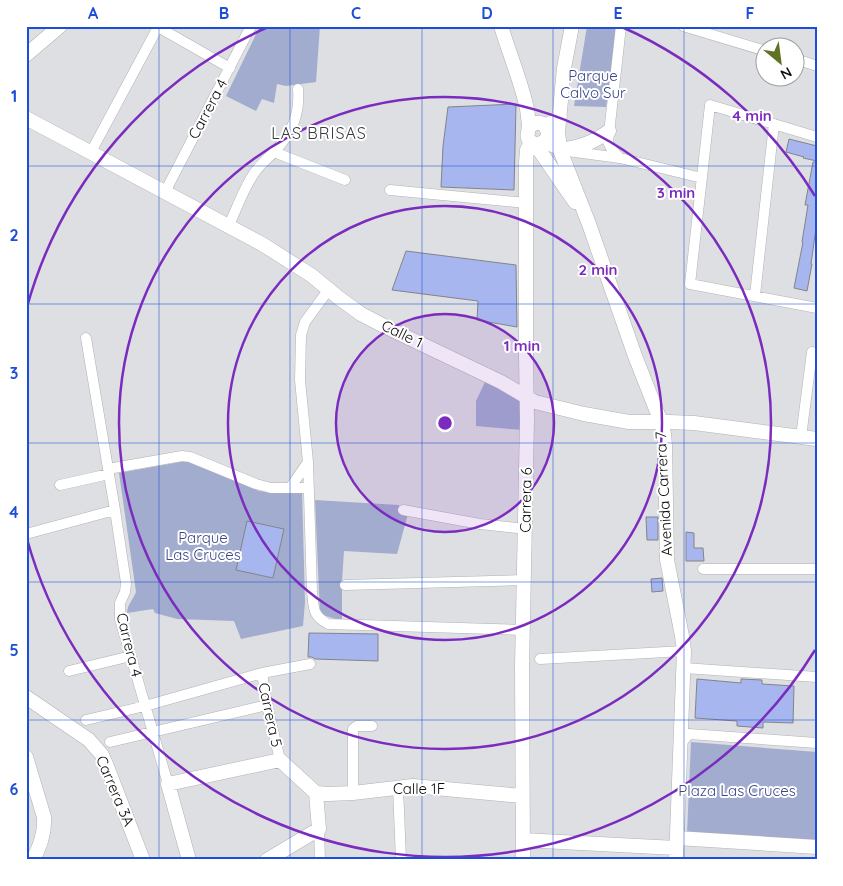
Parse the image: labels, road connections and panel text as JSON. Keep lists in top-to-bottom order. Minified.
{"streets":{"street":["Carrera 4","Calle 1","Avenida Carrera 7","Carrera 6","Carrera 5","Calle 1F","Carrera 3A"]},"crossings":[["Carrera 4","Calle 1"],["Calle 1","Avenida Carrera 7"],["Calle 1","Carrera 6"],["Carrera 6","Calle 1F"],["Carrera 5","Calle 1F"]],"districts":["LAS BRISAS"],"parks":["Parque Calvo Sur","Parque Las Cruces","Plaza Las Cruces"],"north":"bottom right","grid":{"columns":["A","B","C","D","E","F"],"rows":["1","2","3","4","5","6"]},"rings":["4 min","3 min","2 min","1 min"]}
